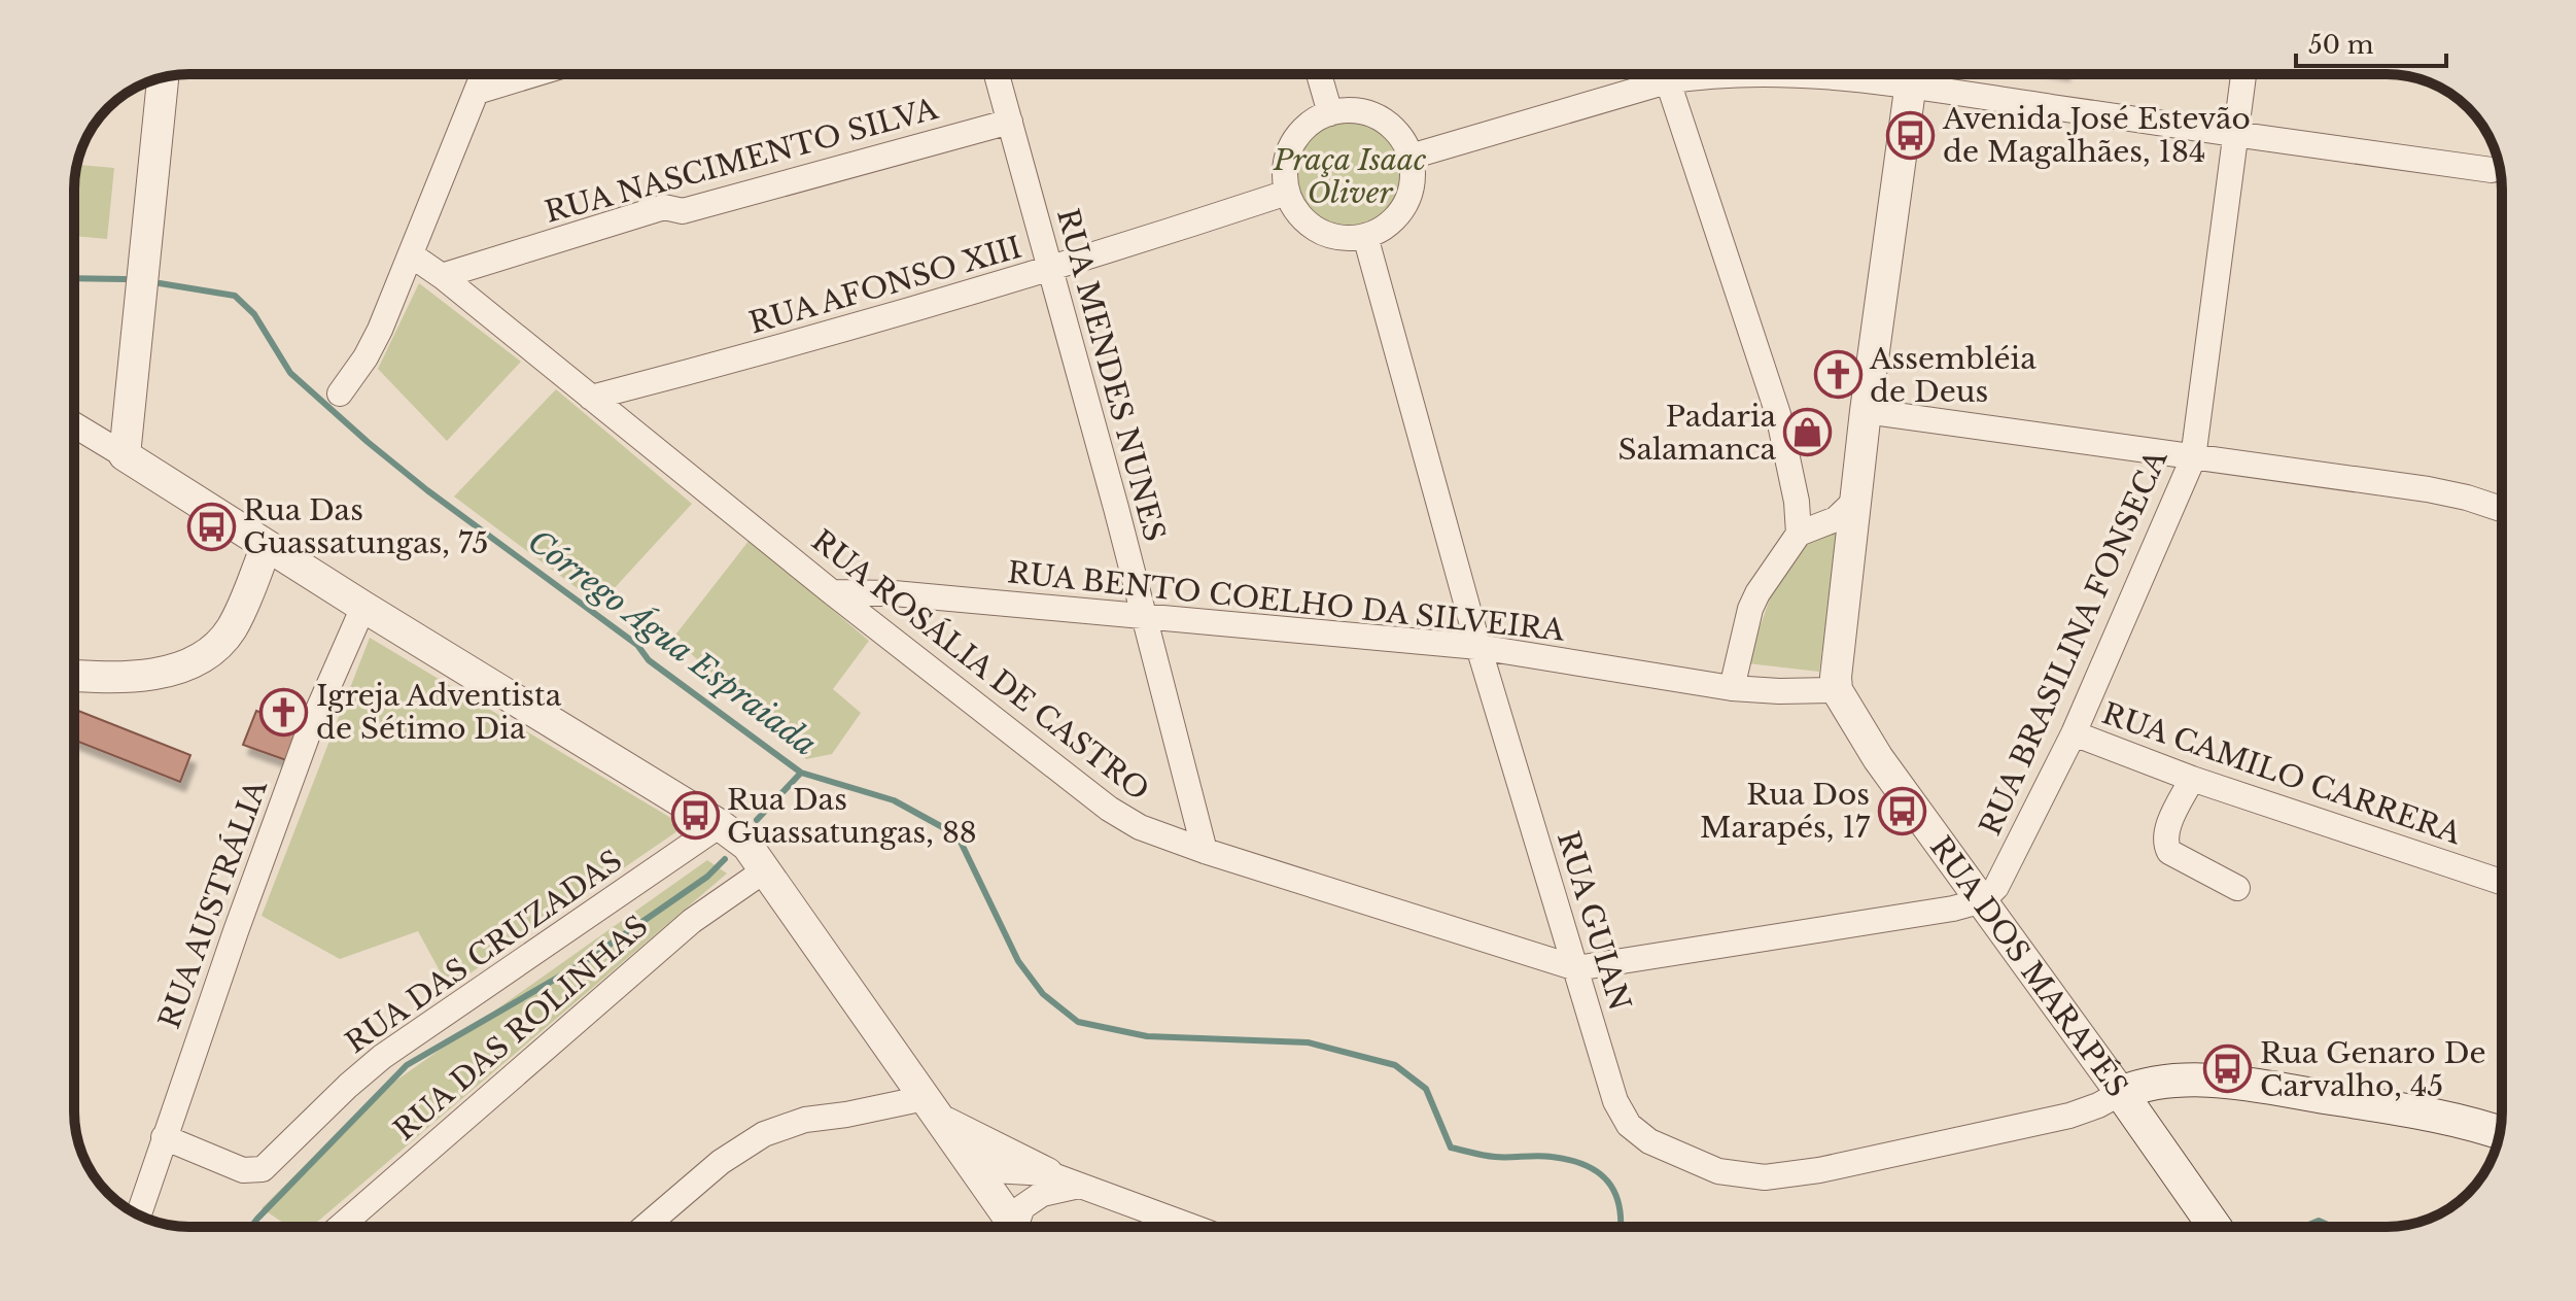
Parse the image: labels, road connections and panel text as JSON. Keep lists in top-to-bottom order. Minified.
{"streets":{"main road":["RUA DOS MARAPÉS"],"street":["RUA NASCIMENTO SILVA","RUA AFONSO XIII","RUA MENDES NUNES","RUA BENTO COELHO DA SILVEIRA","RUA BRASILINA FONSECA","RUA ROSÁLIA DE CASTRO","RUA CAMILO CARRERA","RUA AUSTRÁLIA","RUA GUIAN","RUA DAS CRUZADAS","RUA DAS ROLINHAS"]},"crossings":[["RUA NASCIMENTO SILVA","RUA MENDES NUNES"],["RUA NASCIMENTO SILVA","RUA ROSÁLIA DE CASTRO"],["RUA AFONSO XIII","RUA MENDES NUNES"],["RUA AFONSO XIII","RUA ROSÁLIA DE CASTRO"],["RUA AFONSO XIII","RUA GUIAN"],["RUA MENDES NUNES","RUA BENTO COELHO DA SILVEIRA"],["RUA MENDES NUNES","RUA ROSÁLIA DE CASTRO"],["RUA BENTO COELHO DA SILVEIRA","RUA ROSÁLIA DE CASTRO"],["RUA BENTO COELHO DA SILVEIRA","RUA GUIAN"],["RUA BENTO COELHO DA SILVEIRA","RUA DOS MARAPÉS"],["RUA BRASILINA FONSECA","RUA ROSÁLIA DE CASTRO"],["RUA BRASILINA FONSECA","RUA CAMILO CARRERA"],["RUA BRASILINA FONSECA","RUA DOS MARAPÉS"],["RUA ROSÁLIA DE CASTRO","RUA GUIAN"],["RUA ROSÁLIA DE CASTRO","RUA DOS MARAPÉS"],["RUA AUSTRÁLIA","RUA DAS CRUZADAS"],["RUA GUIAN","RUA DOS MARAPÉS"]],"water":["Córrego Água Espraiada"],"parks":["Praça Isaac Oliver"],"places":{"bus stop":["Avenida José Estevão de Magalhães, 184","Rua Das Guassatungas, 75","Rua Dos Marapés, 17","Rua Das Guassatungas, 88","Rua Genaro De Carvalho, 45"],"church":["Assembléia de Deus","Igreja Adventista de Sétimo Dia"],"shop":["Padaria Salamanca"]},"scale_bar":"50 m"}
